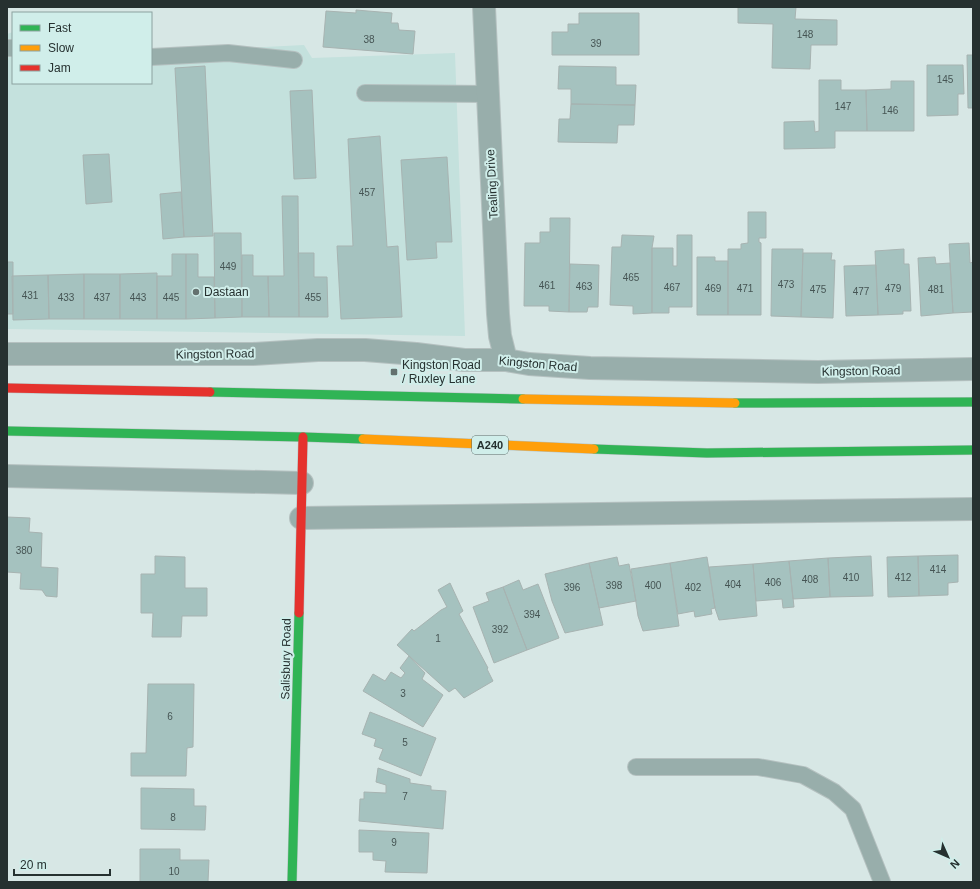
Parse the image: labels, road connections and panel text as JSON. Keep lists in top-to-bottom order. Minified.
{"streets":{"main road":["A240","Salisbury Road"],"street":["Tealing Drive","Kingston Road"]},"crossings":[["Tealing Drive","Kingston Road"],["A240","Salisbury Road"]],"places":{"other":["Dastaan"],"transit":["Kingston Road / Ruxley Lane"]},"house_numbers":["148","38","39","145","147","146","457","449","465","473","461","463","467","469","471","479","475","481","477","431","433","437","443","445","455","380","414","410","412","408","406","404","398","400","396","402","394","392","1","3","6","5","7","8","9","10"],"legend":["Fast","Slow","Jam"],"scale_bar":"20 m","north":"bottom right"}
